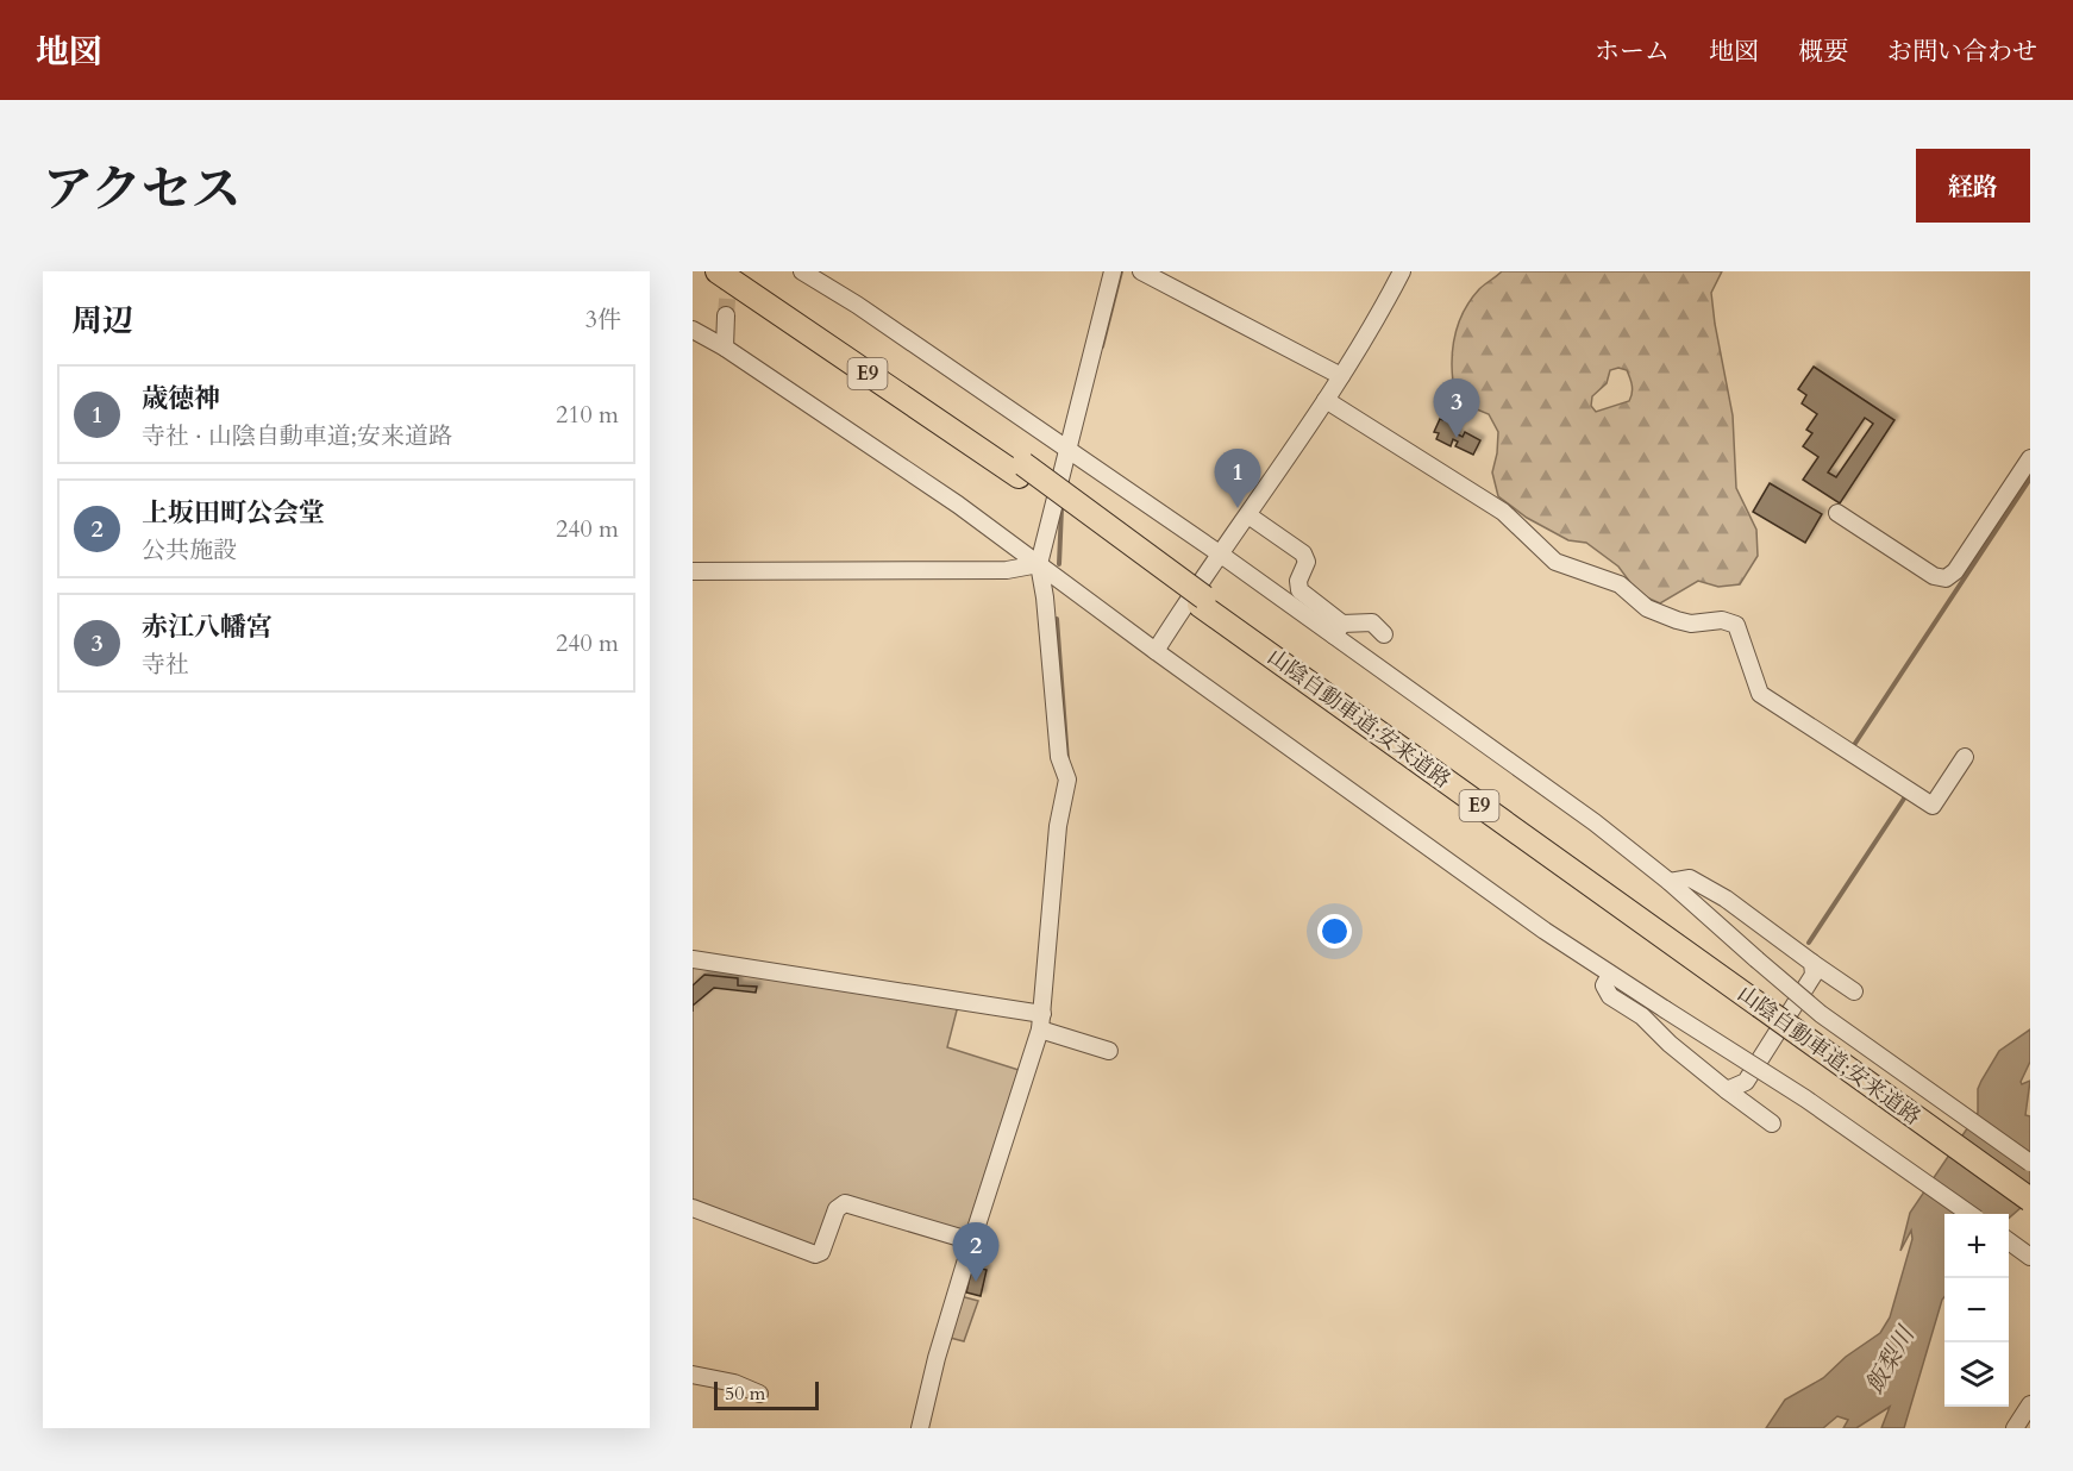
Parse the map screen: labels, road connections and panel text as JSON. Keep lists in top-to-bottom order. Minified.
{"streets":{"highway":["E9","山陰自動車道;安来道路"]},"water":["飯梨川"],"scale_bar":"50 m","page":{"header":"地図","nav":["ホーム","地図","概要","お問い合わせ"],"title":"アクセス","buttons":"経路","heading":["周辺","3件"],"list":[{"mark":"1","name":"歳徳神","note":"寺社 · 山陰自動車道;安来道路","value":"210 m"},{"mark":"2","name":"上坂田町公会堂","note":"公共施設","value":"240 m"},{"mark":"3","name":"赤江八幡宮","note":"寺社","value":"240 m"}],"pins":["3","1","2"],"map_buttons":["+","−"],"scale":"50 m"}}
